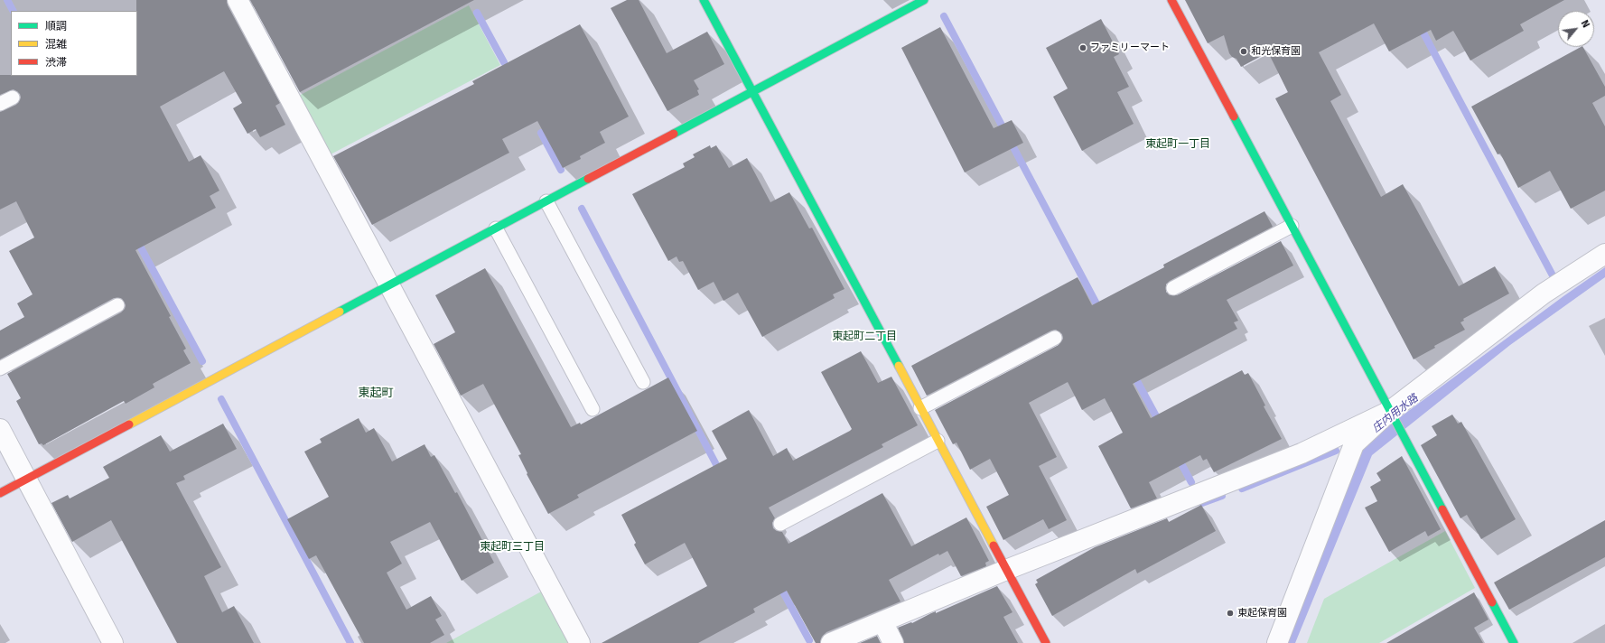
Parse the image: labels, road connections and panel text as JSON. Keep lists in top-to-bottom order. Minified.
{"districts":["東起町一丁目","東起町二丁目","東起町","東起町三丁目"],"water":["庄内用水路"],"places":["ファミリーマート","和光保育園","東起保育園"],"legend":["順調","混雑","渋滞"],"north":"top right"}
